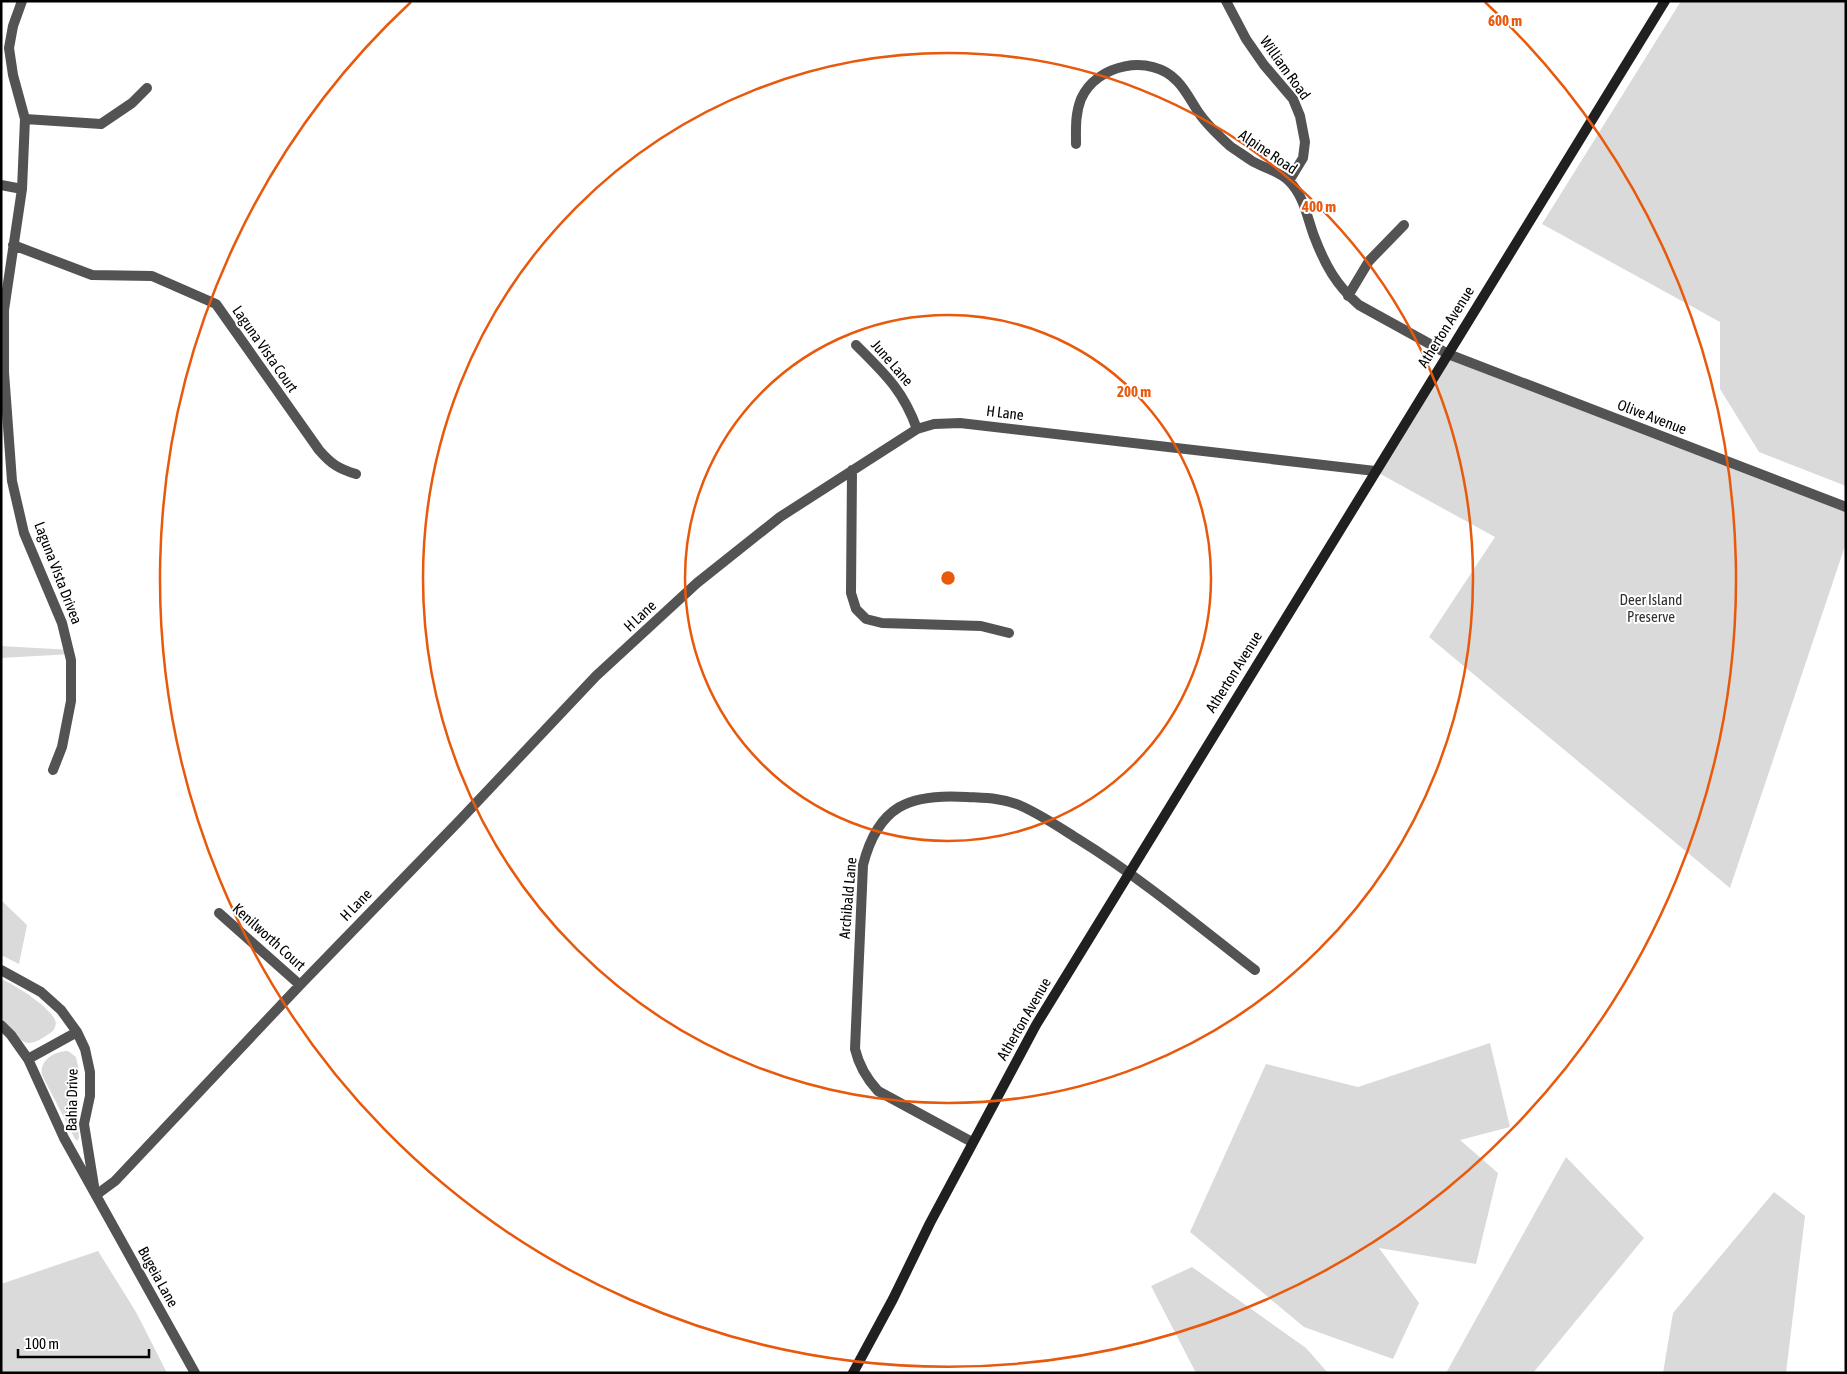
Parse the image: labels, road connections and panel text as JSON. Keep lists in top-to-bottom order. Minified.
{"streets":{"main road":["Atherton Avenue"],"street":["William Road","Alpine Road","Laguna Vista Court","June Lane","H Lane","Olive Avenue","Laguna Vista Drivea","Archibald Lane","Kenilworth Court","Bahia Drive","Bugeia Lane"]},"crossings":[["William Road","Alpine Road"],["Alpine Road","Atherton Avenue"],["Alpine Road","Olive Avenue"],["Atherton Avenue","H Lane"],["Atherton Avenue","Olive Avenue"],["Atherton Avenue","Archibald Lane"],["Laguna Vista Court","Laguna Vista Drivea"],["June Lane","H Lane"],["H Lane","Kenilworth Court"],["H Lane","Bahia Drive"],["H Lane","Bugeia Lane"],["Bahia Drive","Bugeia Lane"]],"parks":["Deer Island Preserve"],"scale_bar":"100 m","rings":["600 m","400 m","200 m"]}
